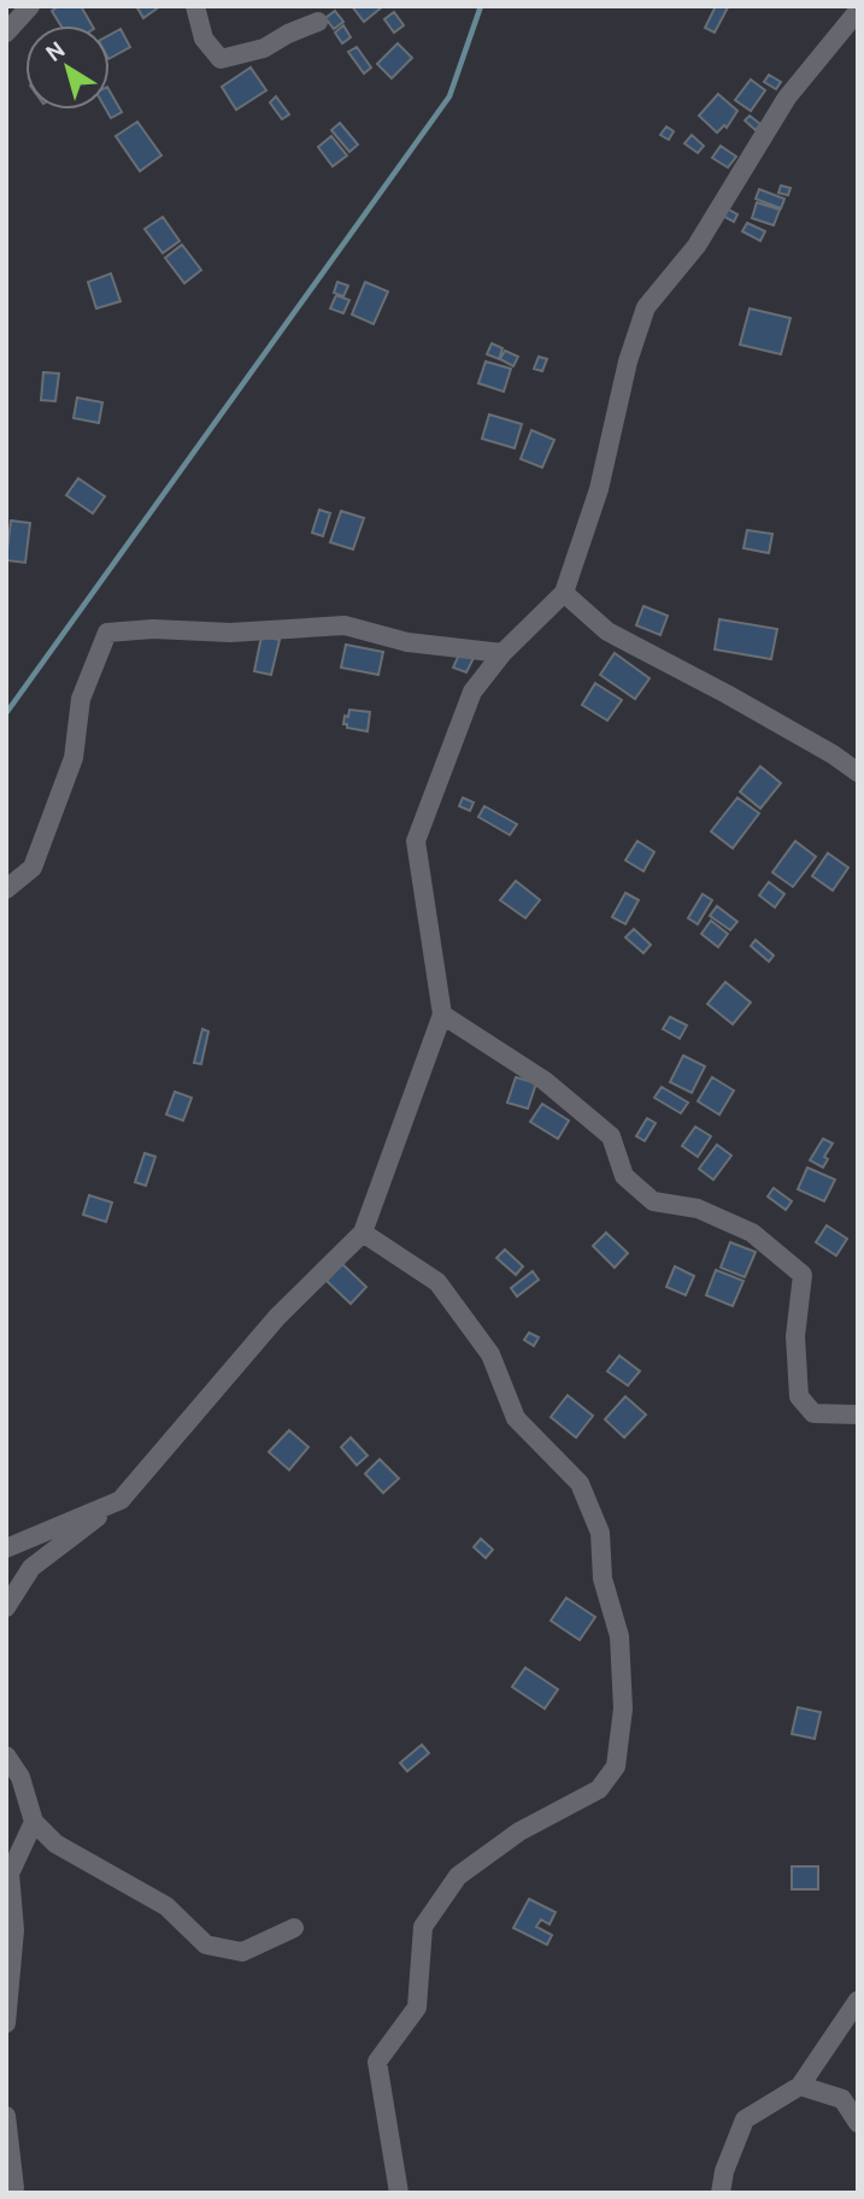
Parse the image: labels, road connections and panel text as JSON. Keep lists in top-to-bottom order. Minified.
{"north":"top left"}
